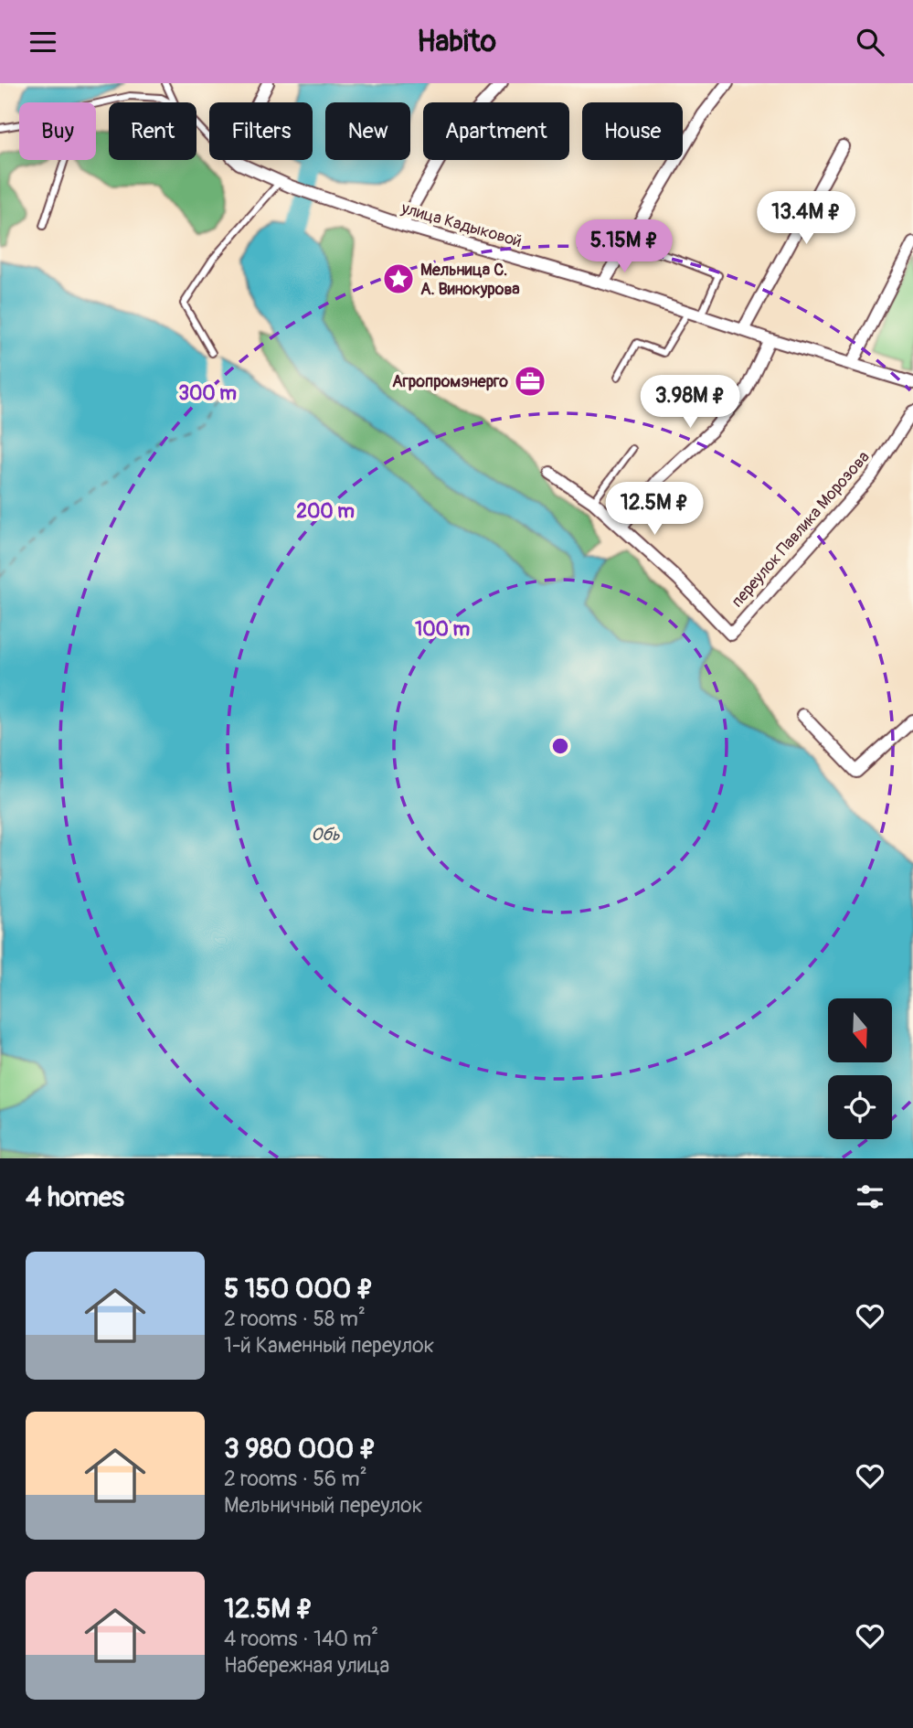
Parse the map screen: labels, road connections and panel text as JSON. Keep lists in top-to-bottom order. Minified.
{"streets":{"street":["улица Кадыковой","переулок Павлика Морозова"]},"water":["Обь"],"places":{"place":["Мельница С. А. Винокурова"],"office":["Агропромэнерго"]},"north":"bottom","page":{"header":"Habito","chip":["Buy","Rent","Filters","New","Apartment","House"],"price":["13.4M ₽","5.15M ₽","3.98M ₽","12.5M ₽"],"heading":"4 homes","list":[{"name":"5 150 000 ₽","note":"2 rooms · 58 m² · 1-й Каменный переулок"},{"name":"3 980 000 ₽","note":"2 rooms · 56 m² · Мельничный переулок"},{"name":"12.5M ₽","note":"4 rooms · 140 m² · Набережная улица"}]},"rings":["300 m","200 m","100 m"]}
